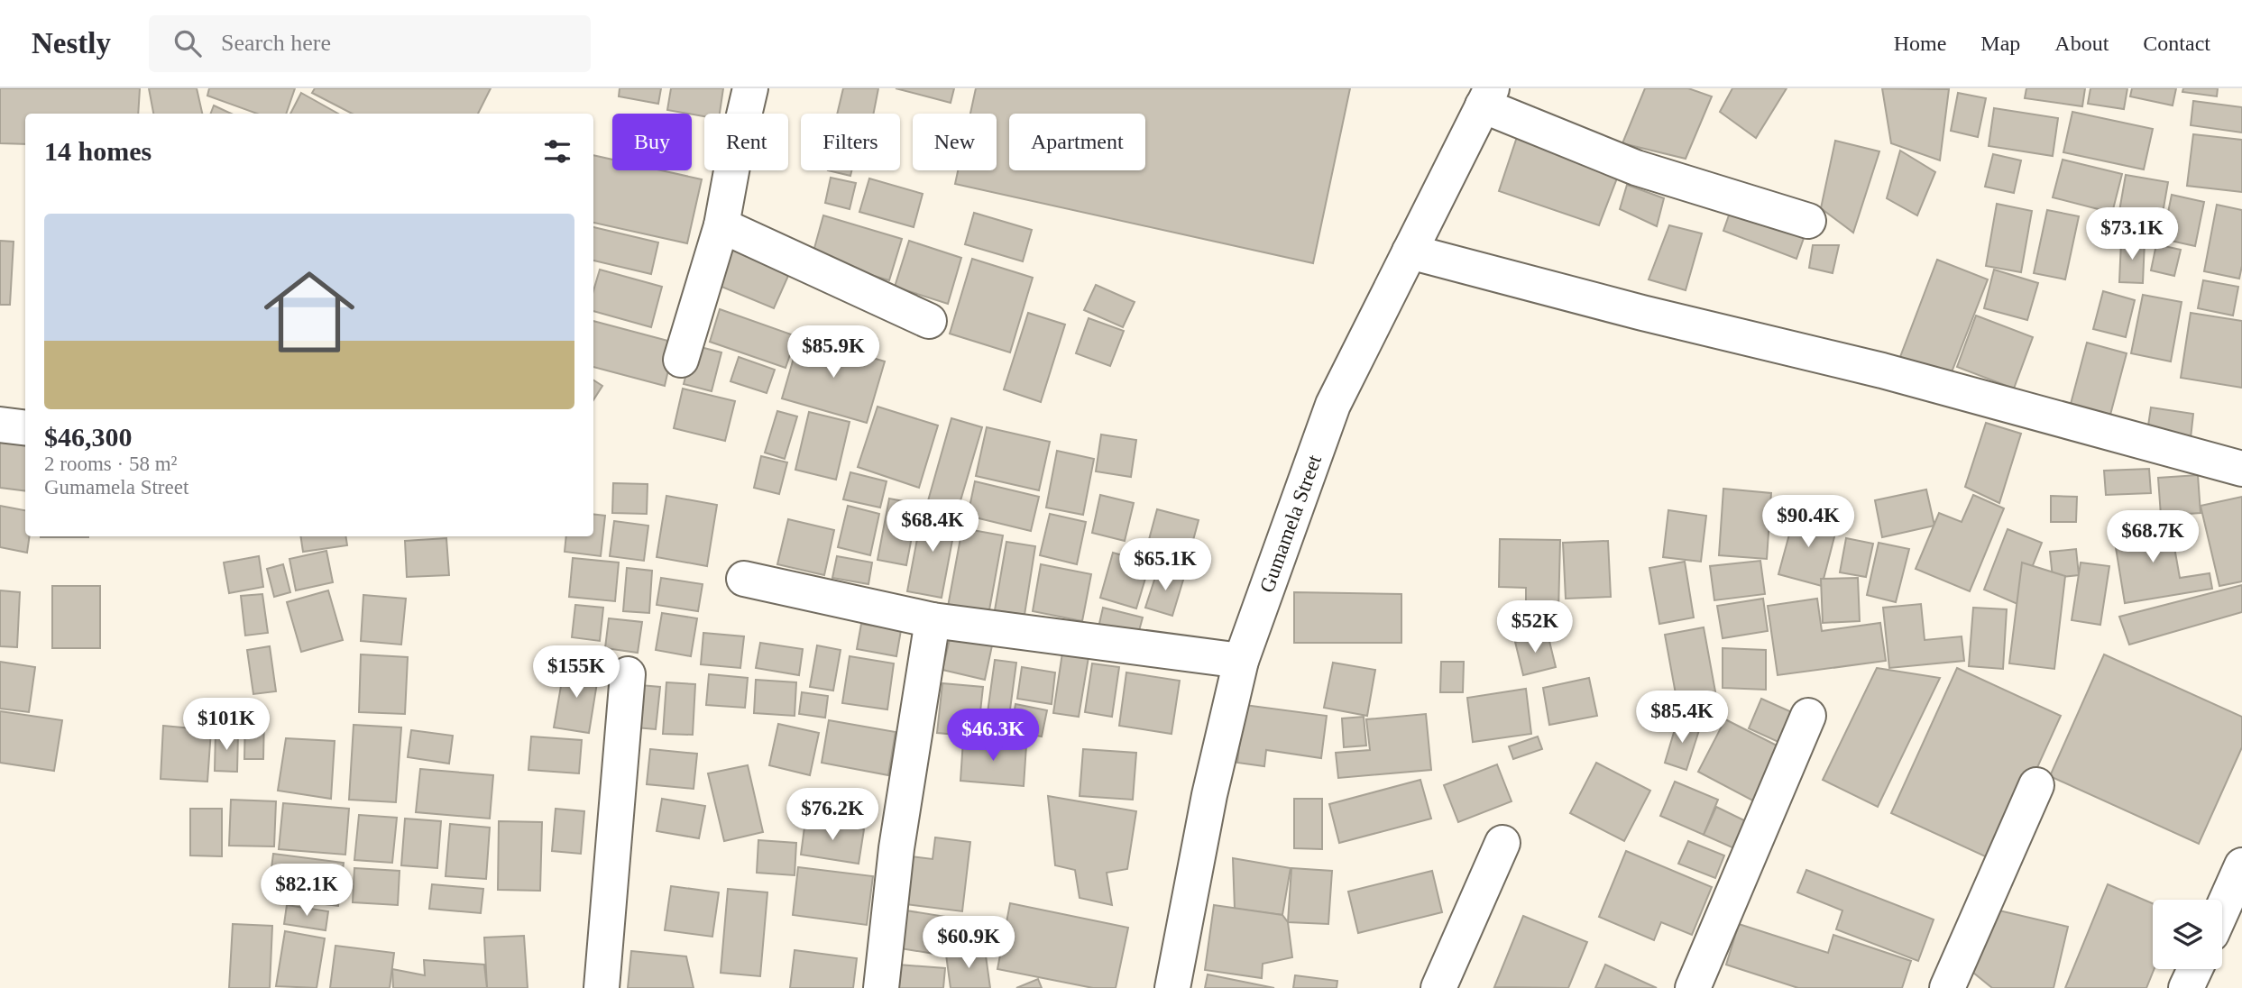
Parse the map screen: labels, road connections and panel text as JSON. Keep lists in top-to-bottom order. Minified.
{"streets":{"street":["Gumamela Street"]},"page":{"header":"Nestly","search":"Search here","nav":["Home","Map","About","Contact"],"chip":["Buy","Rent","Filters","New","Apartment"],"heading":"14 homes","list":[{"name":"$46,300","note":"2 rooms · 58 m² · Gumamela Street"}],"price":["$73.1K","$85.9K","$90.4K","$68.4K","$68.7K","$65.1K","$52K","$155K","$85.4K","$101K","$46.3K","$76.2K","$82.1K","$60.9K"]}}
